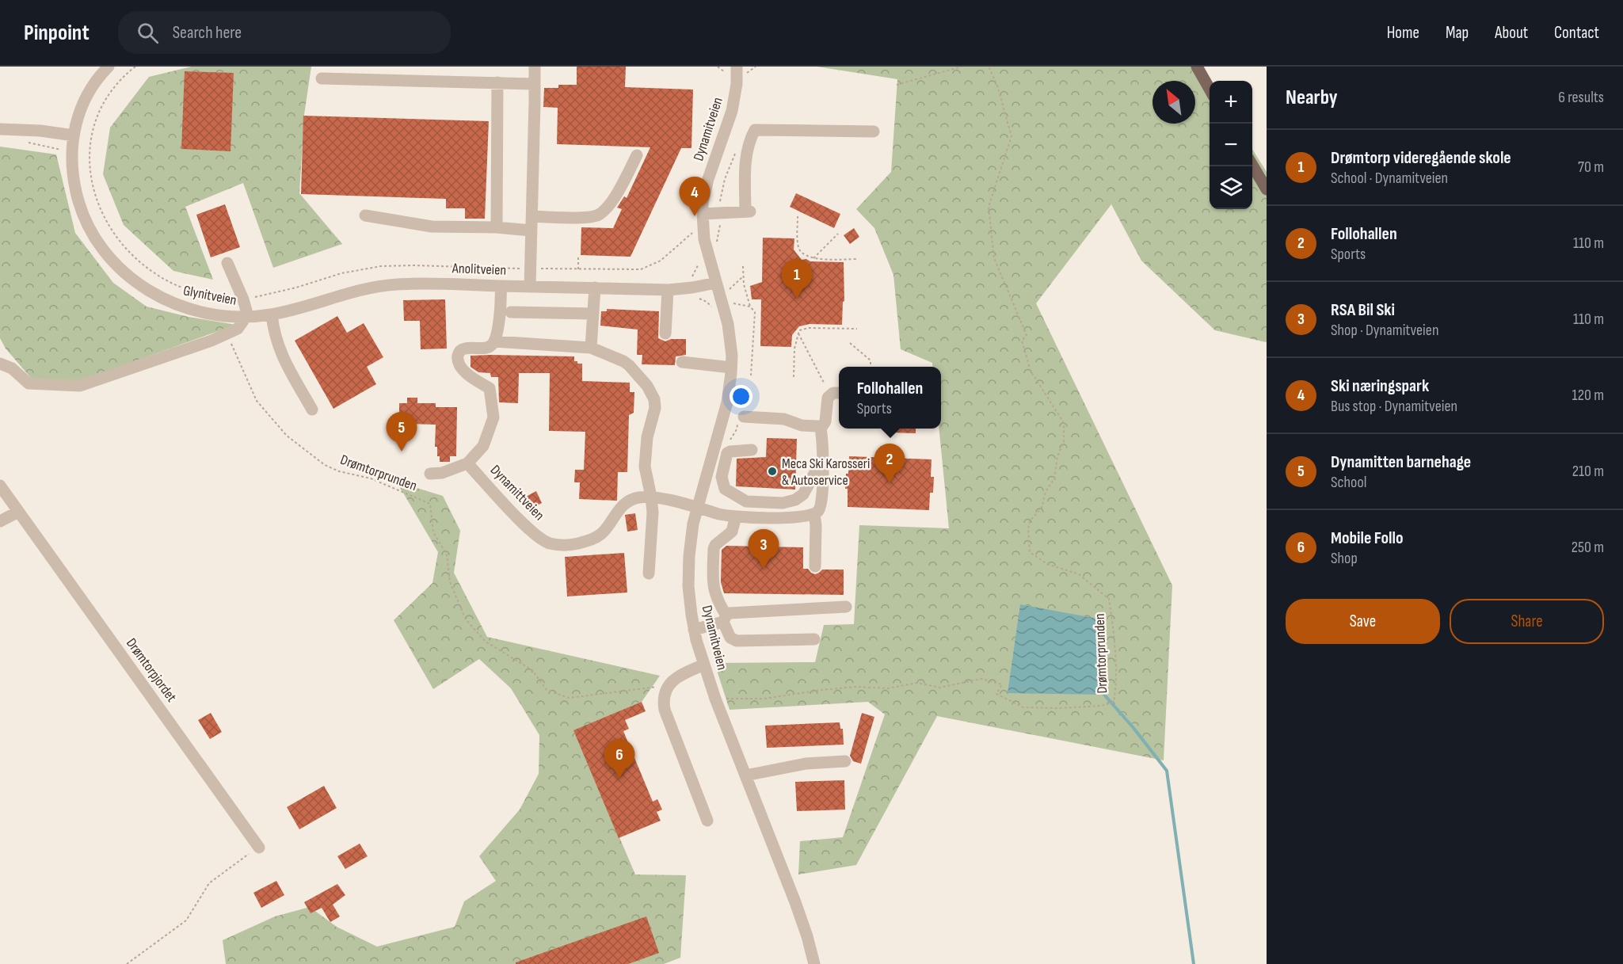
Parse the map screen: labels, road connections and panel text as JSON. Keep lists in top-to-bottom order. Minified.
{"streets":{"street":["Dynamitveien","Anolitveien","Glynitveien","Dynamittveien","Drømtorpjordet"],"path":["Drømtorprunden"]},"crossings":[["Dynamitveien","Anolitveien"],["Dynamitveien","Drømtorprunden"],["Dynamitveien","Dynamittveien"],["Anolitveien","Glynitveien"]],"places":["Meca Ski Karosseri & Autoservice"],"north":"top left","page":{"header":"Pinpoint","search":"Search here","nav":["Home","Map","About","Contact"],"heading":["Nearby","6 results"],"map_buttons":["+","−"],"list":[{"mark":"1","name":"Drømtorp videregående skole","note":"School · Dynamitveien","value":"70 m"},{"mark":"2","name":"Follohallen","note":"Sports","value":"110 m"},{"mark":"3","name":"RSA Bil Ski","note":"Shop · Dynamitveien","value":"110 m"},{"mark":"4","name":"Ski næringspark","note":"Bus stop · Dynamitveien","value":"120 m"},{"mark":"5","name":"Dynamitten barnehage","note":"School","value":"210 m"},{"mark":"6","name":"Mobile Follo","note":"Shop","value":"250 m"}],"pins":["4","1","5","2","3","6"],"popup":["Follohallen","Sports"],"buttons":["Save","Share"]}}
